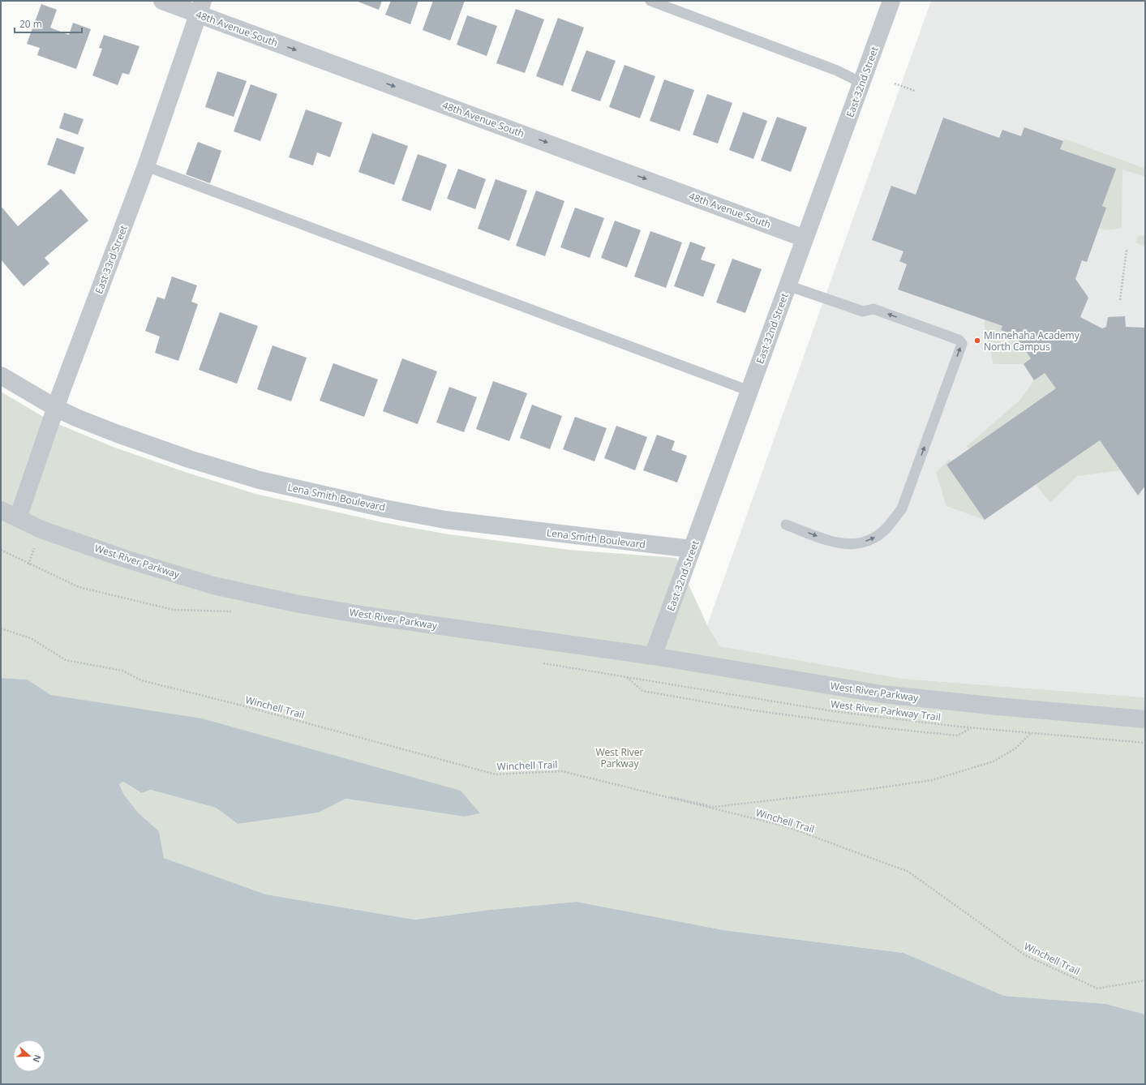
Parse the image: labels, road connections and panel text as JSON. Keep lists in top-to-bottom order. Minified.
{"streets":{"street":["48th Avenue South","East 32nd Street","East 33rd Street","Lena Smith Boulevard","West River Parkway"],"path":["Winchell Trail","West River Parkway Trail"]},"crossings":[["48th Avenue South","East 32nd Street"],["48th Avenue South","East 33rd Street"],["East 32nd Street","Lena Smith Boulevard"],["East 32nd Street","West River Parkway"],["East 33rd Street","Lena Smith Boulevard"],["East 33rd Street","West River Parkway"]],"one_way":["48th Avenue South"],"parks":["West River Parkway"],"places":["Minnehaha Academy North Campus"],"scale_bar":"20 m","north":"right"}
